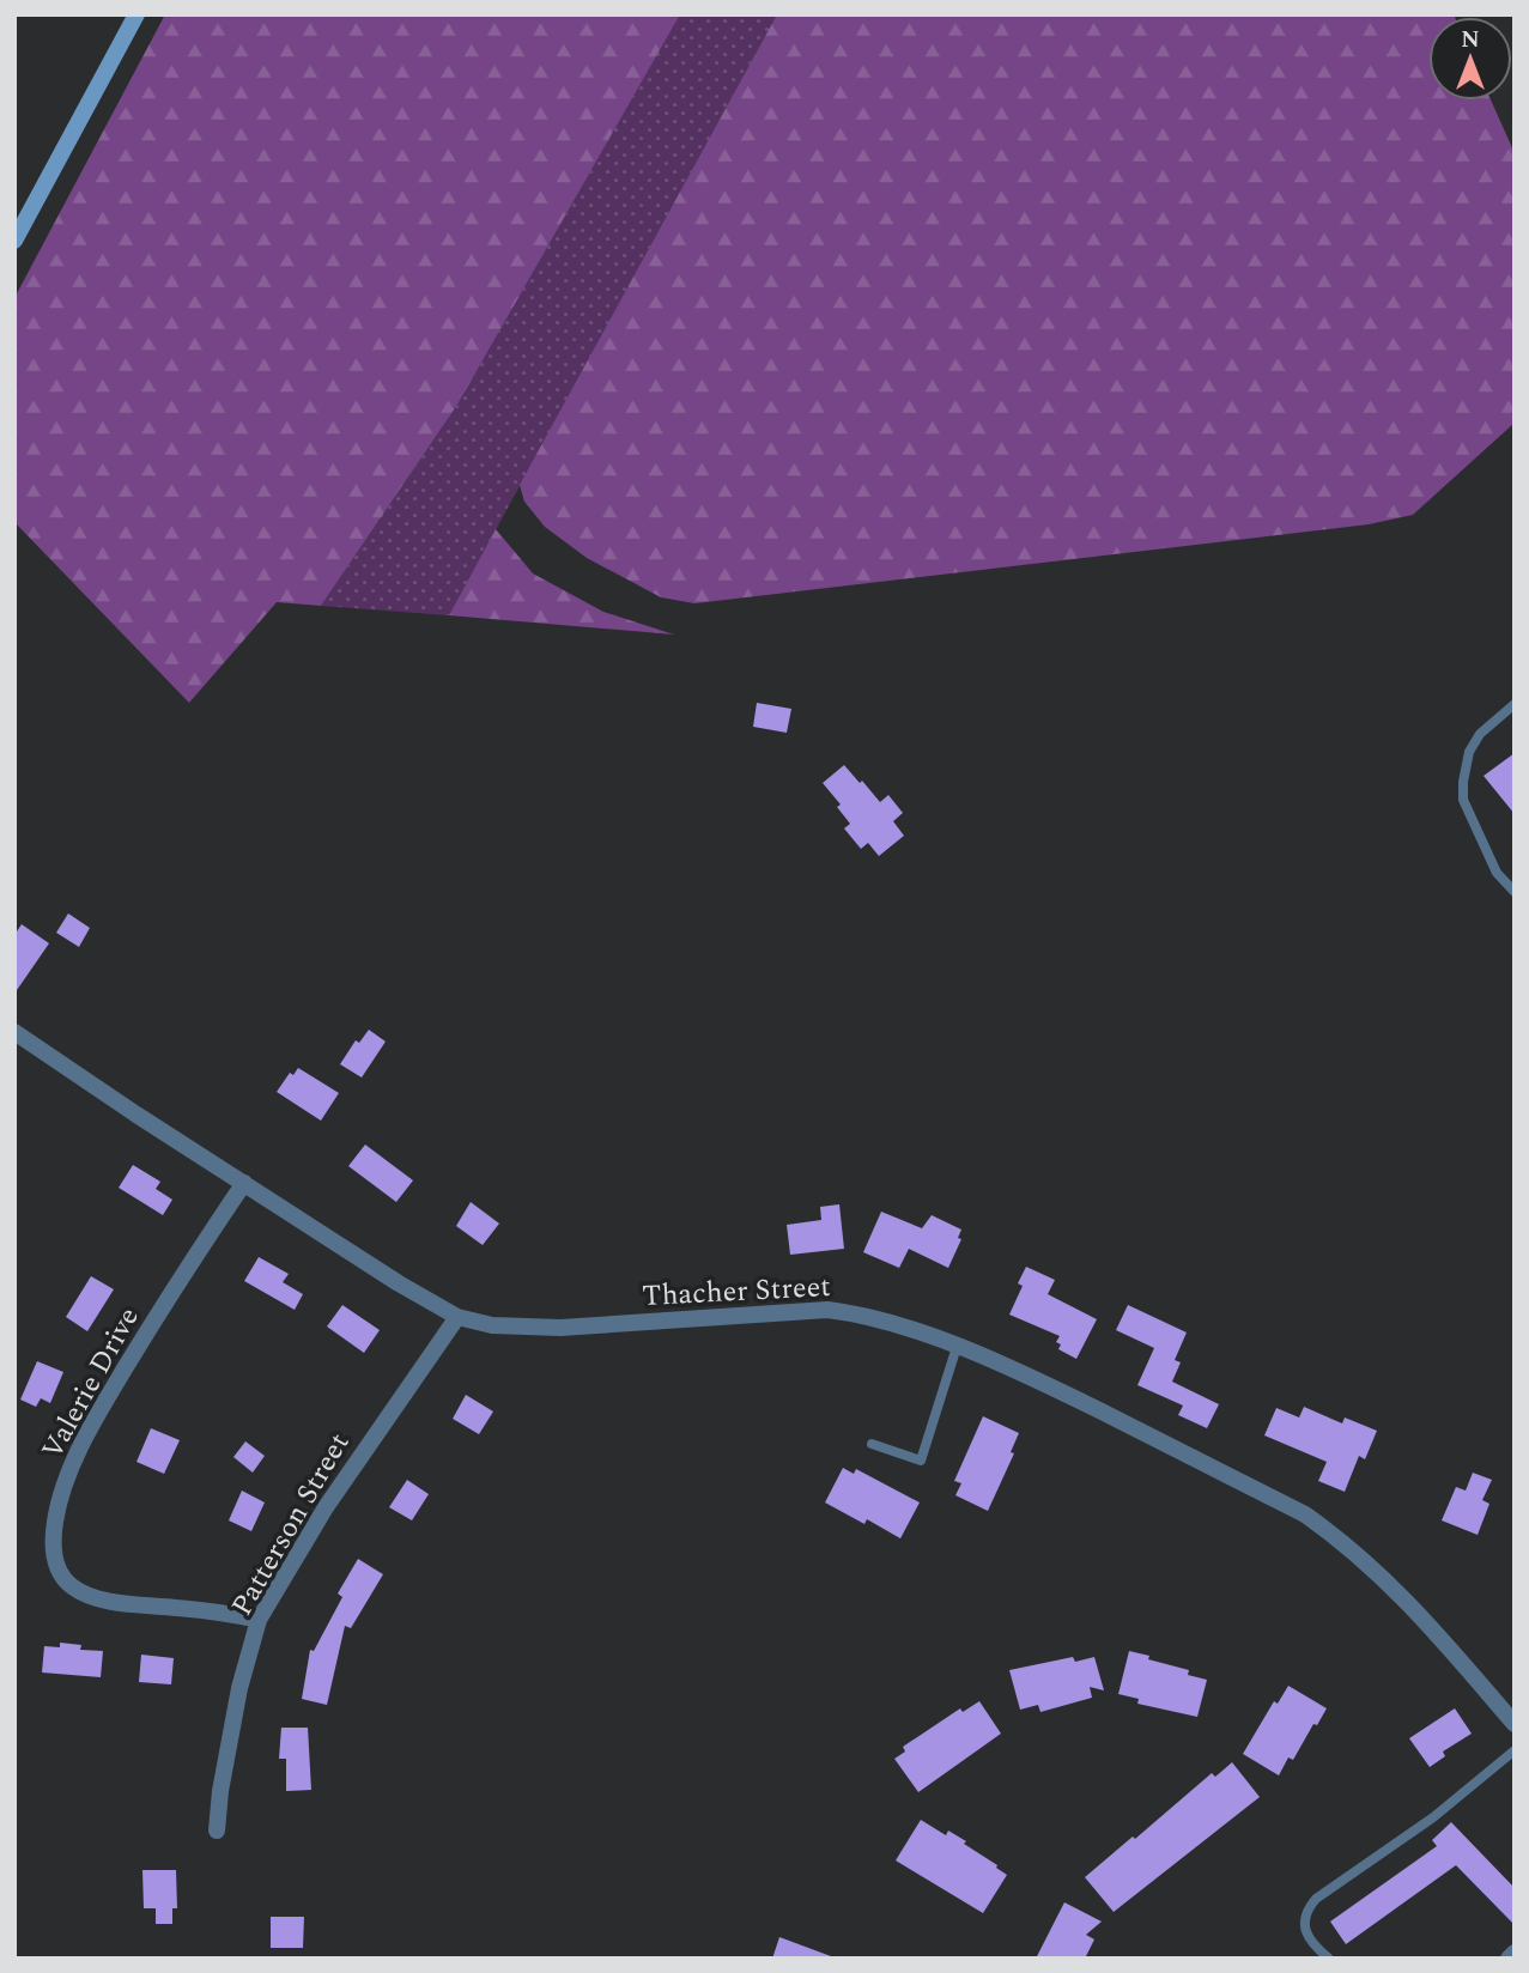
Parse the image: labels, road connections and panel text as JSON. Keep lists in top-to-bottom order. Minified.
{"streets":{"street":["Thacher Street","Valerie Drive","Patterson Street"]},"crossings":[["Thacher Street","Valerie Drive"],["Thacher Street","Patterson Street"],["Valerie Drive","Patterson Street"]],"north":"top"}
